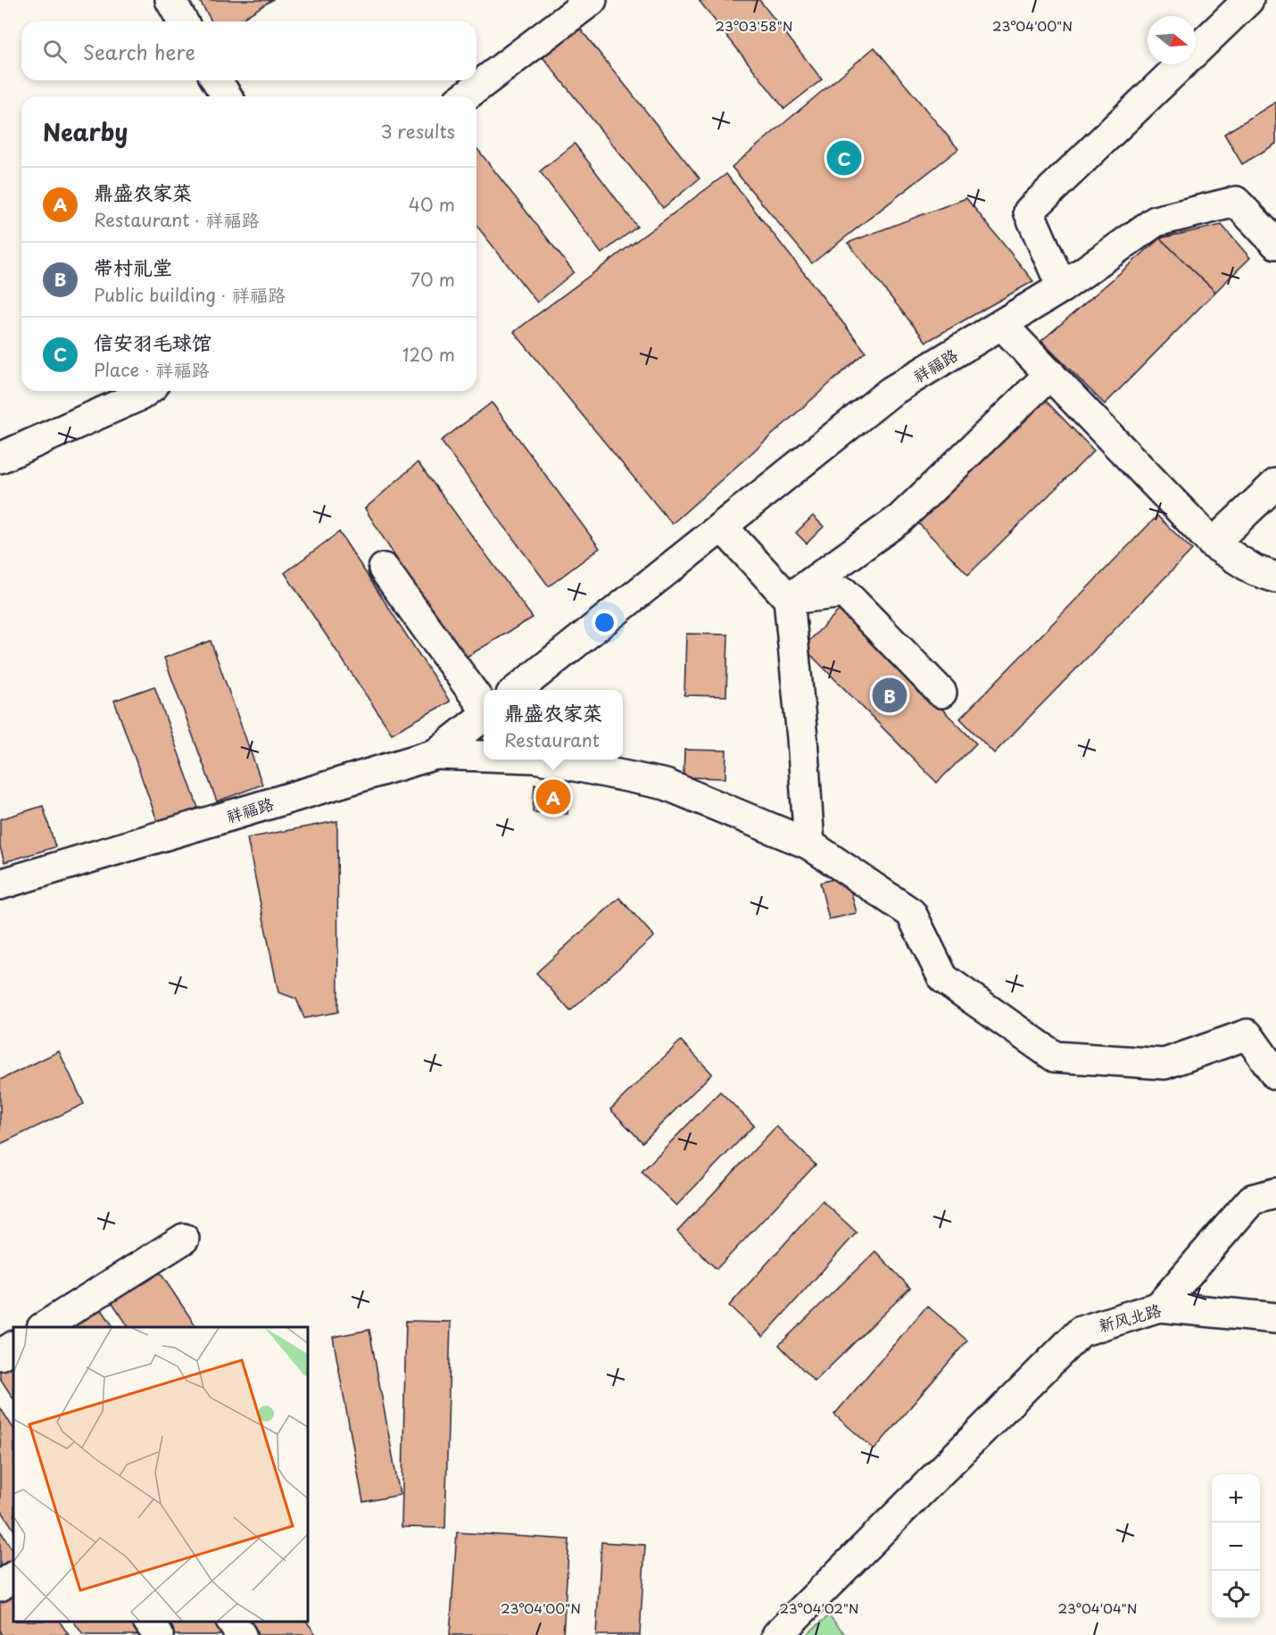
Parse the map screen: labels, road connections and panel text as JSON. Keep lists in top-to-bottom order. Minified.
{"streets":{"street":["祥福路","新风北路"]},"north":"right","page":{"search":"Search here","heading":["Nearby","3 results"],"pins":["C","B","A"],"list":[{"mark":"A","name":"鼎盛农家菜","note":"Restaurant · 祥福路","value":"40 m"},{"mark":"B","name":"带村礼堂","note":"Public building · 祥福路","value":"70 m"},{"mark":"C","name":"信安羽毛球馆","note":"Place · 祥福路","value":"120 m"}],"popup":["鼎盛农家菜","Restaurant"],"map_buttons":["+","−"]},"coordinates":["23°03'58\"N","23°04'00\"N","23°04'02\"N","23°04'04\"N"]}
